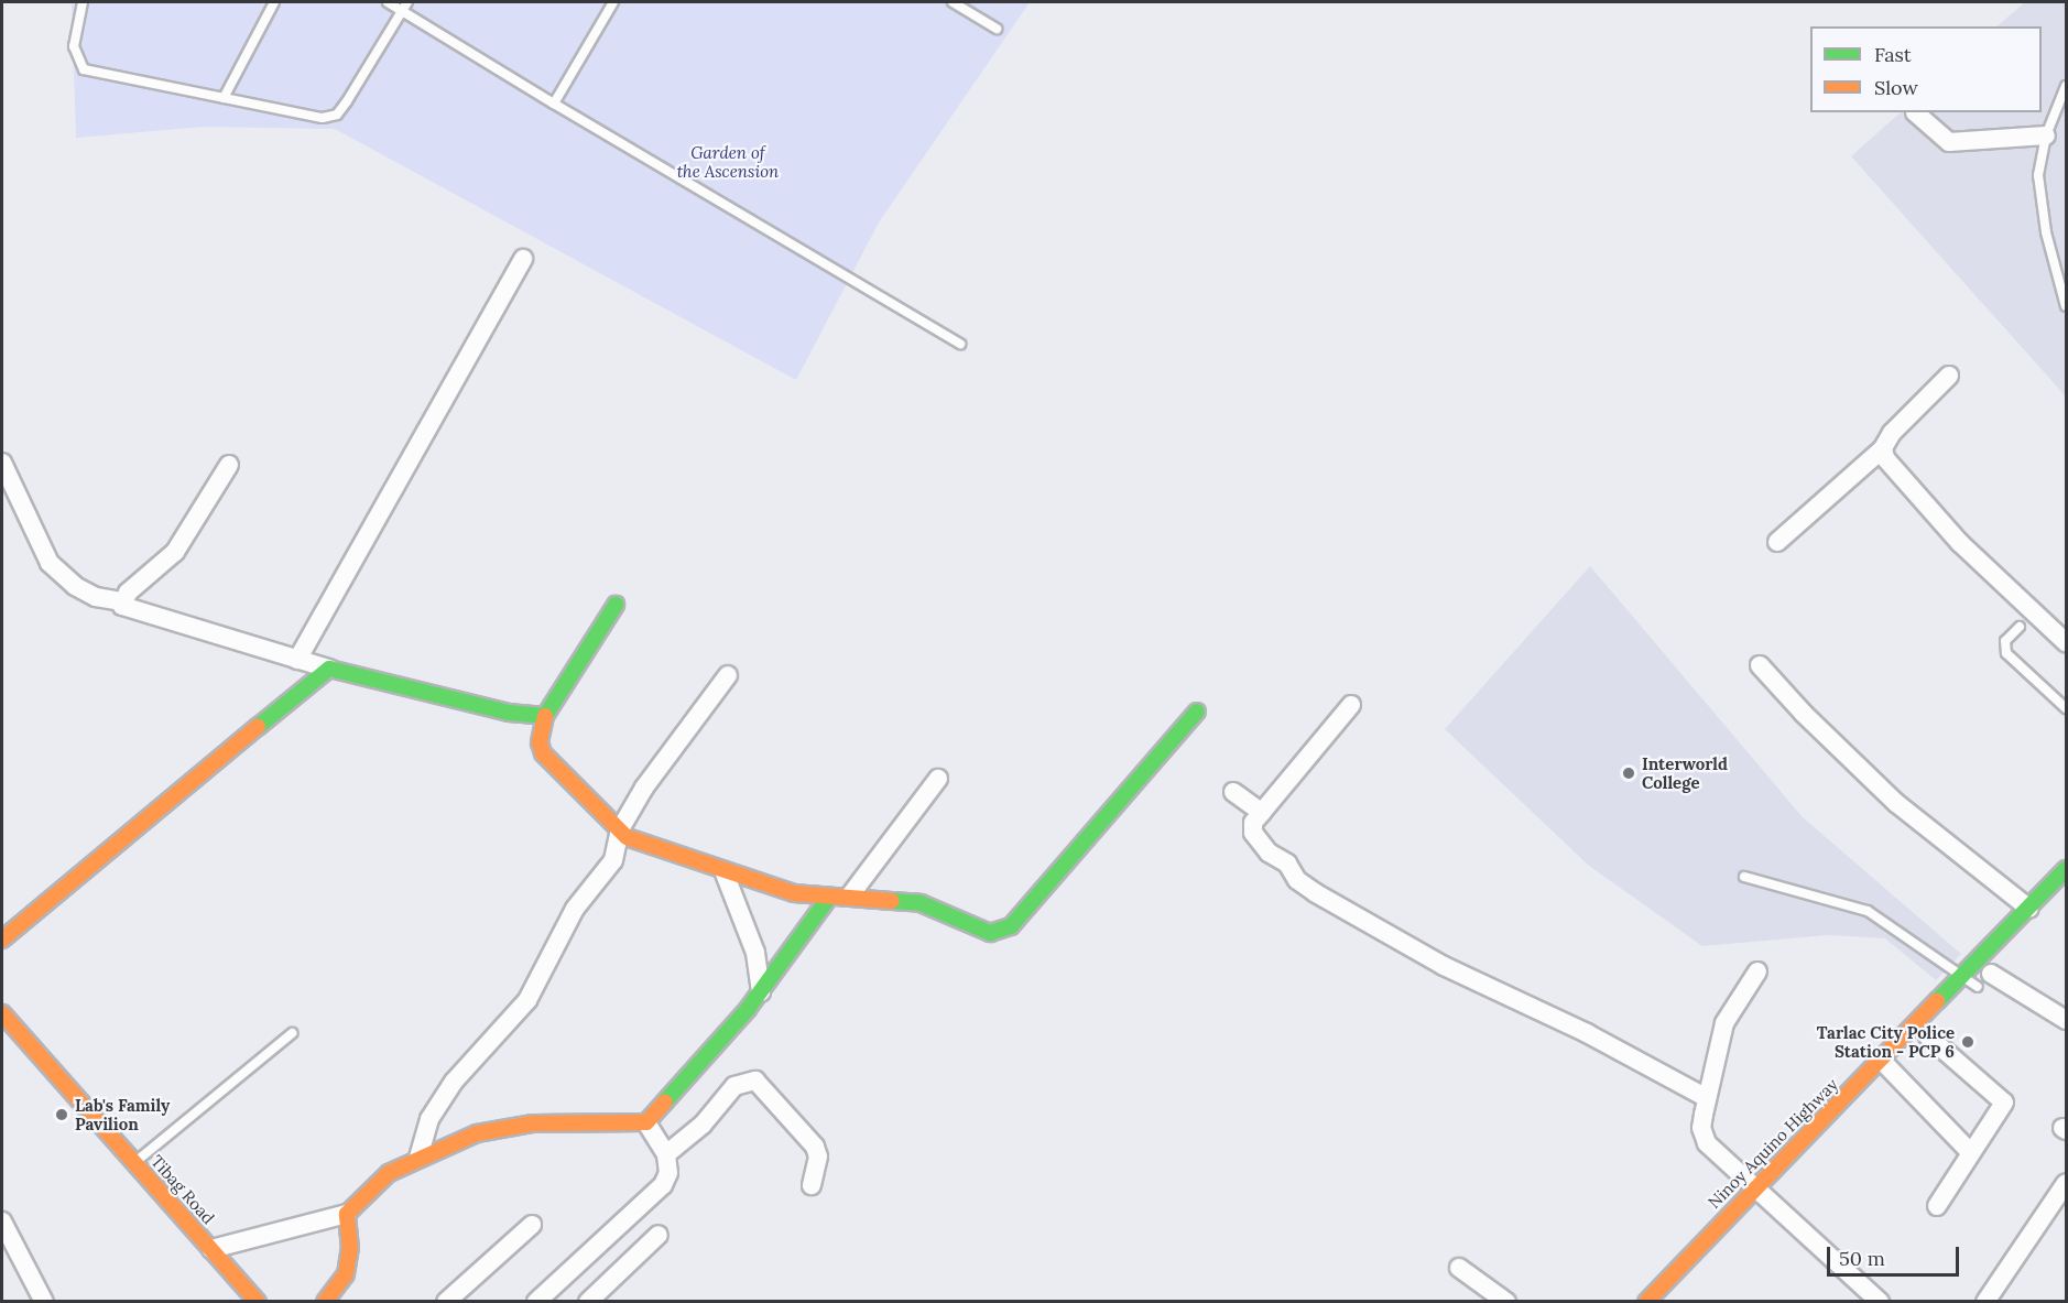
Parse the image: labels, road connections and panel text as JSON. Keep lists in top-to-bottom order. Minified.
{"streets":{"street":["Ninoy Aquino Highway","Tibag Road"]},"parks":["Garden of the Ascension"],"places":["Interworld College","Tarlac City Police Station - PCP 6","Lab's Family Pavilion"],"legend":["Fast","Slow"],"scale_bar":"50 m"}
